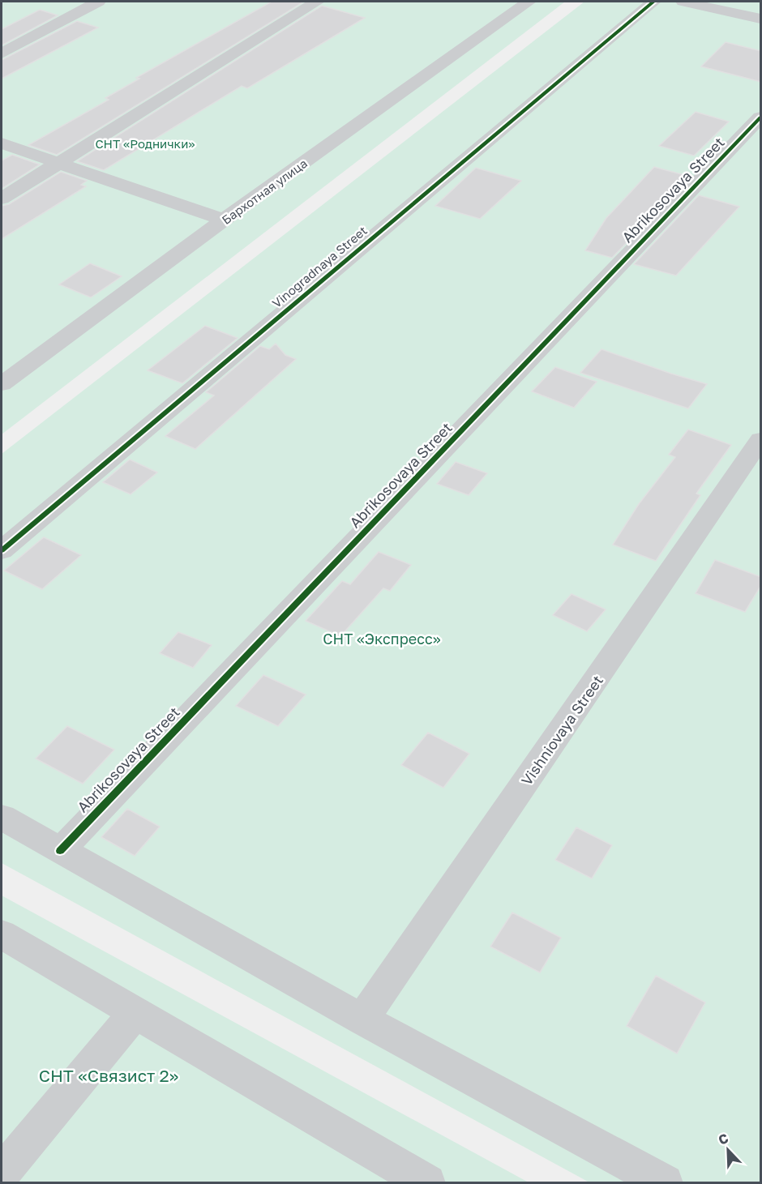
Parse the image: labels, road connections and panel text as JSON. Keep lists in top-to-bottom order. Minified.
{"streets":{"street":["Abrikosovaya Street","Бархотная улица","Vinogradnaya Street","Vishniovaya Street"]},"parks":["СНТ «Роднички»","СНТ «Экспресс»","СНТ «Связист 2»"],"north":"top left"}
